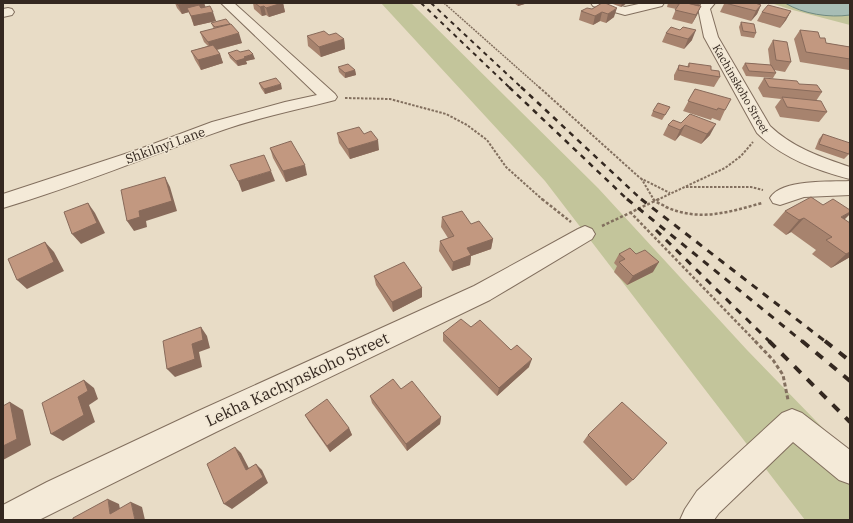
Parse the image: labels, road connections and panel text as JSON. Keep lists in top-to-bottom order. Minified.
{"streets":{"street":["Kachinskoho Street","Shkilnyi Lane","Lekha Kachynskoho Street"]}}
